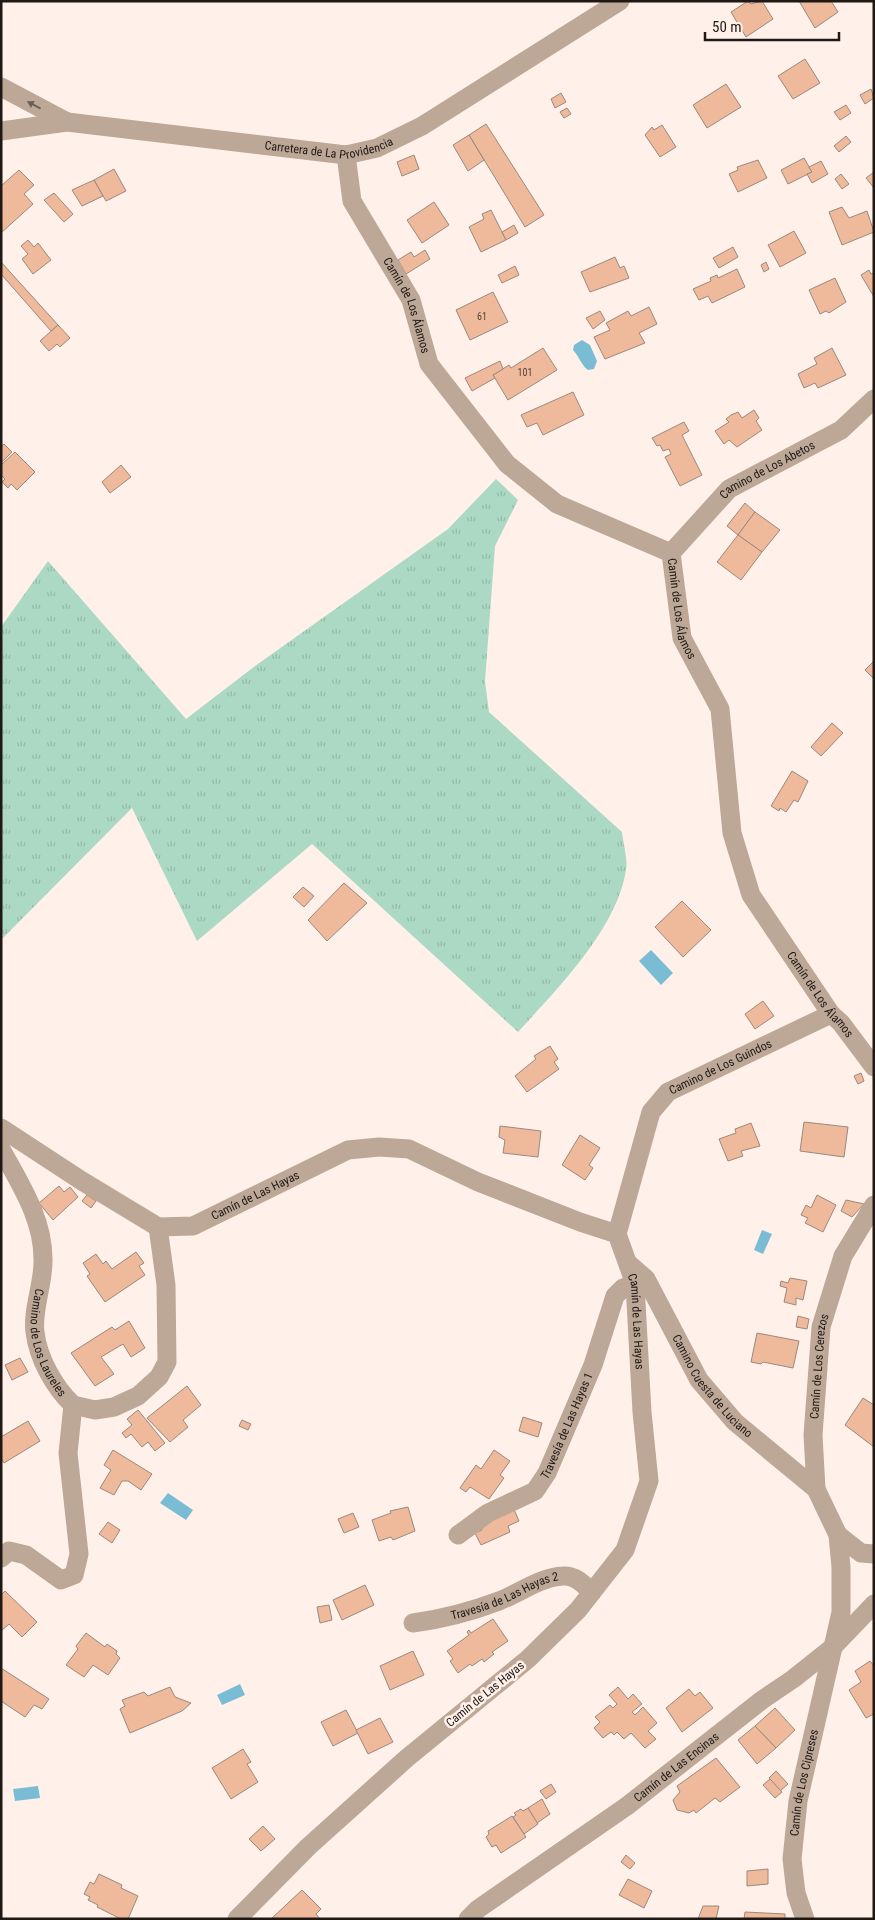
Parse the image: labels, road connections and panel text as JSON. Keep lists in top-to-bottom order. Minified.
{"streets":{"street":["Carretera de La Providencia","Camín de Los Álamos","Camino de Los Abetos","Camino de Los Guindos","Camín de Las Hayas","Camino de Los Laureles","Camín de Los Cerezos","Camino Cuesta de Luciano","Travesía de Las Hayas 1","Travesía de Las Hayas 2","Camín de Las Encinas","Camín de Los Cipreses"]},"crossings":[["Carretera de La Providencia","Camín de Los Álamos"],["Camín de Los Álamos","Camino de Los Abetos"],["Camín de Los Álamos","Camino de Los Guindos"],["Camino de Los Guindos","Camín de Las Hayas"],["Camín de Las Hayas","Camino Cuesta de Luciano"],["Camín de Las Hayas","Travesía de Las Hayas 1"],["Camín de Las Hayas","Travesía de Las Hayas 2"],["Camín de Los Cerezos","Camino Cuesta de Luciano"],["Camín de Los Cerezos","Camín de Los Cipreses"],["Camín de Las Encinas","Camín de Los Cipreses"]],"house_numbers":["61","101"],"scale_bar":"50 m"}
